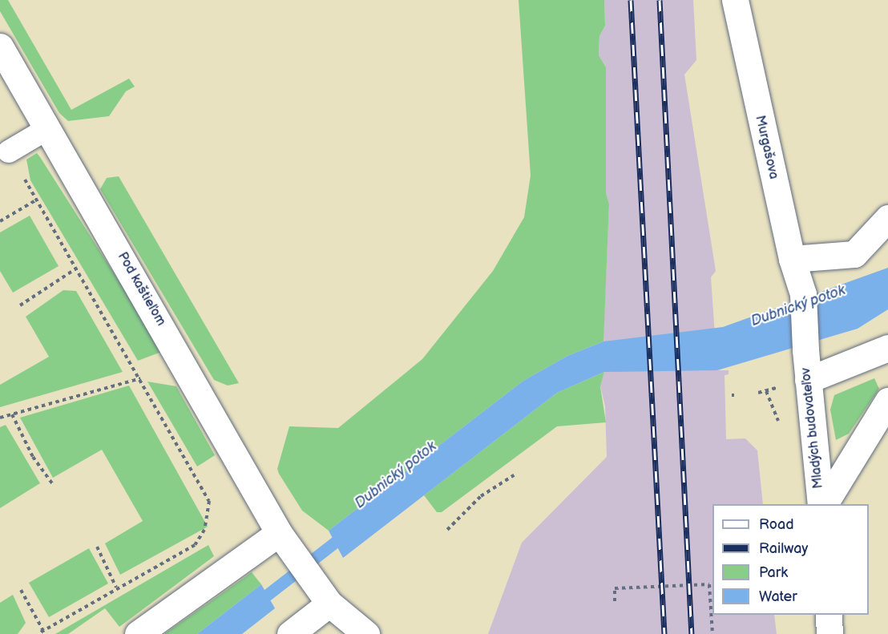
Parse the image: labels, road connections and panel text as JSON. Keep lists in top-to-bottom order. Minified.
{"streets":{"street":["Murgašova","Pod kaštieľom","Mladých budovateľov"]},"crossings":[["Murgašova","Mladých budovateľov"]],"water":["Dubnický potok"],"legend":["Road","Railway","Park","Water"]}
